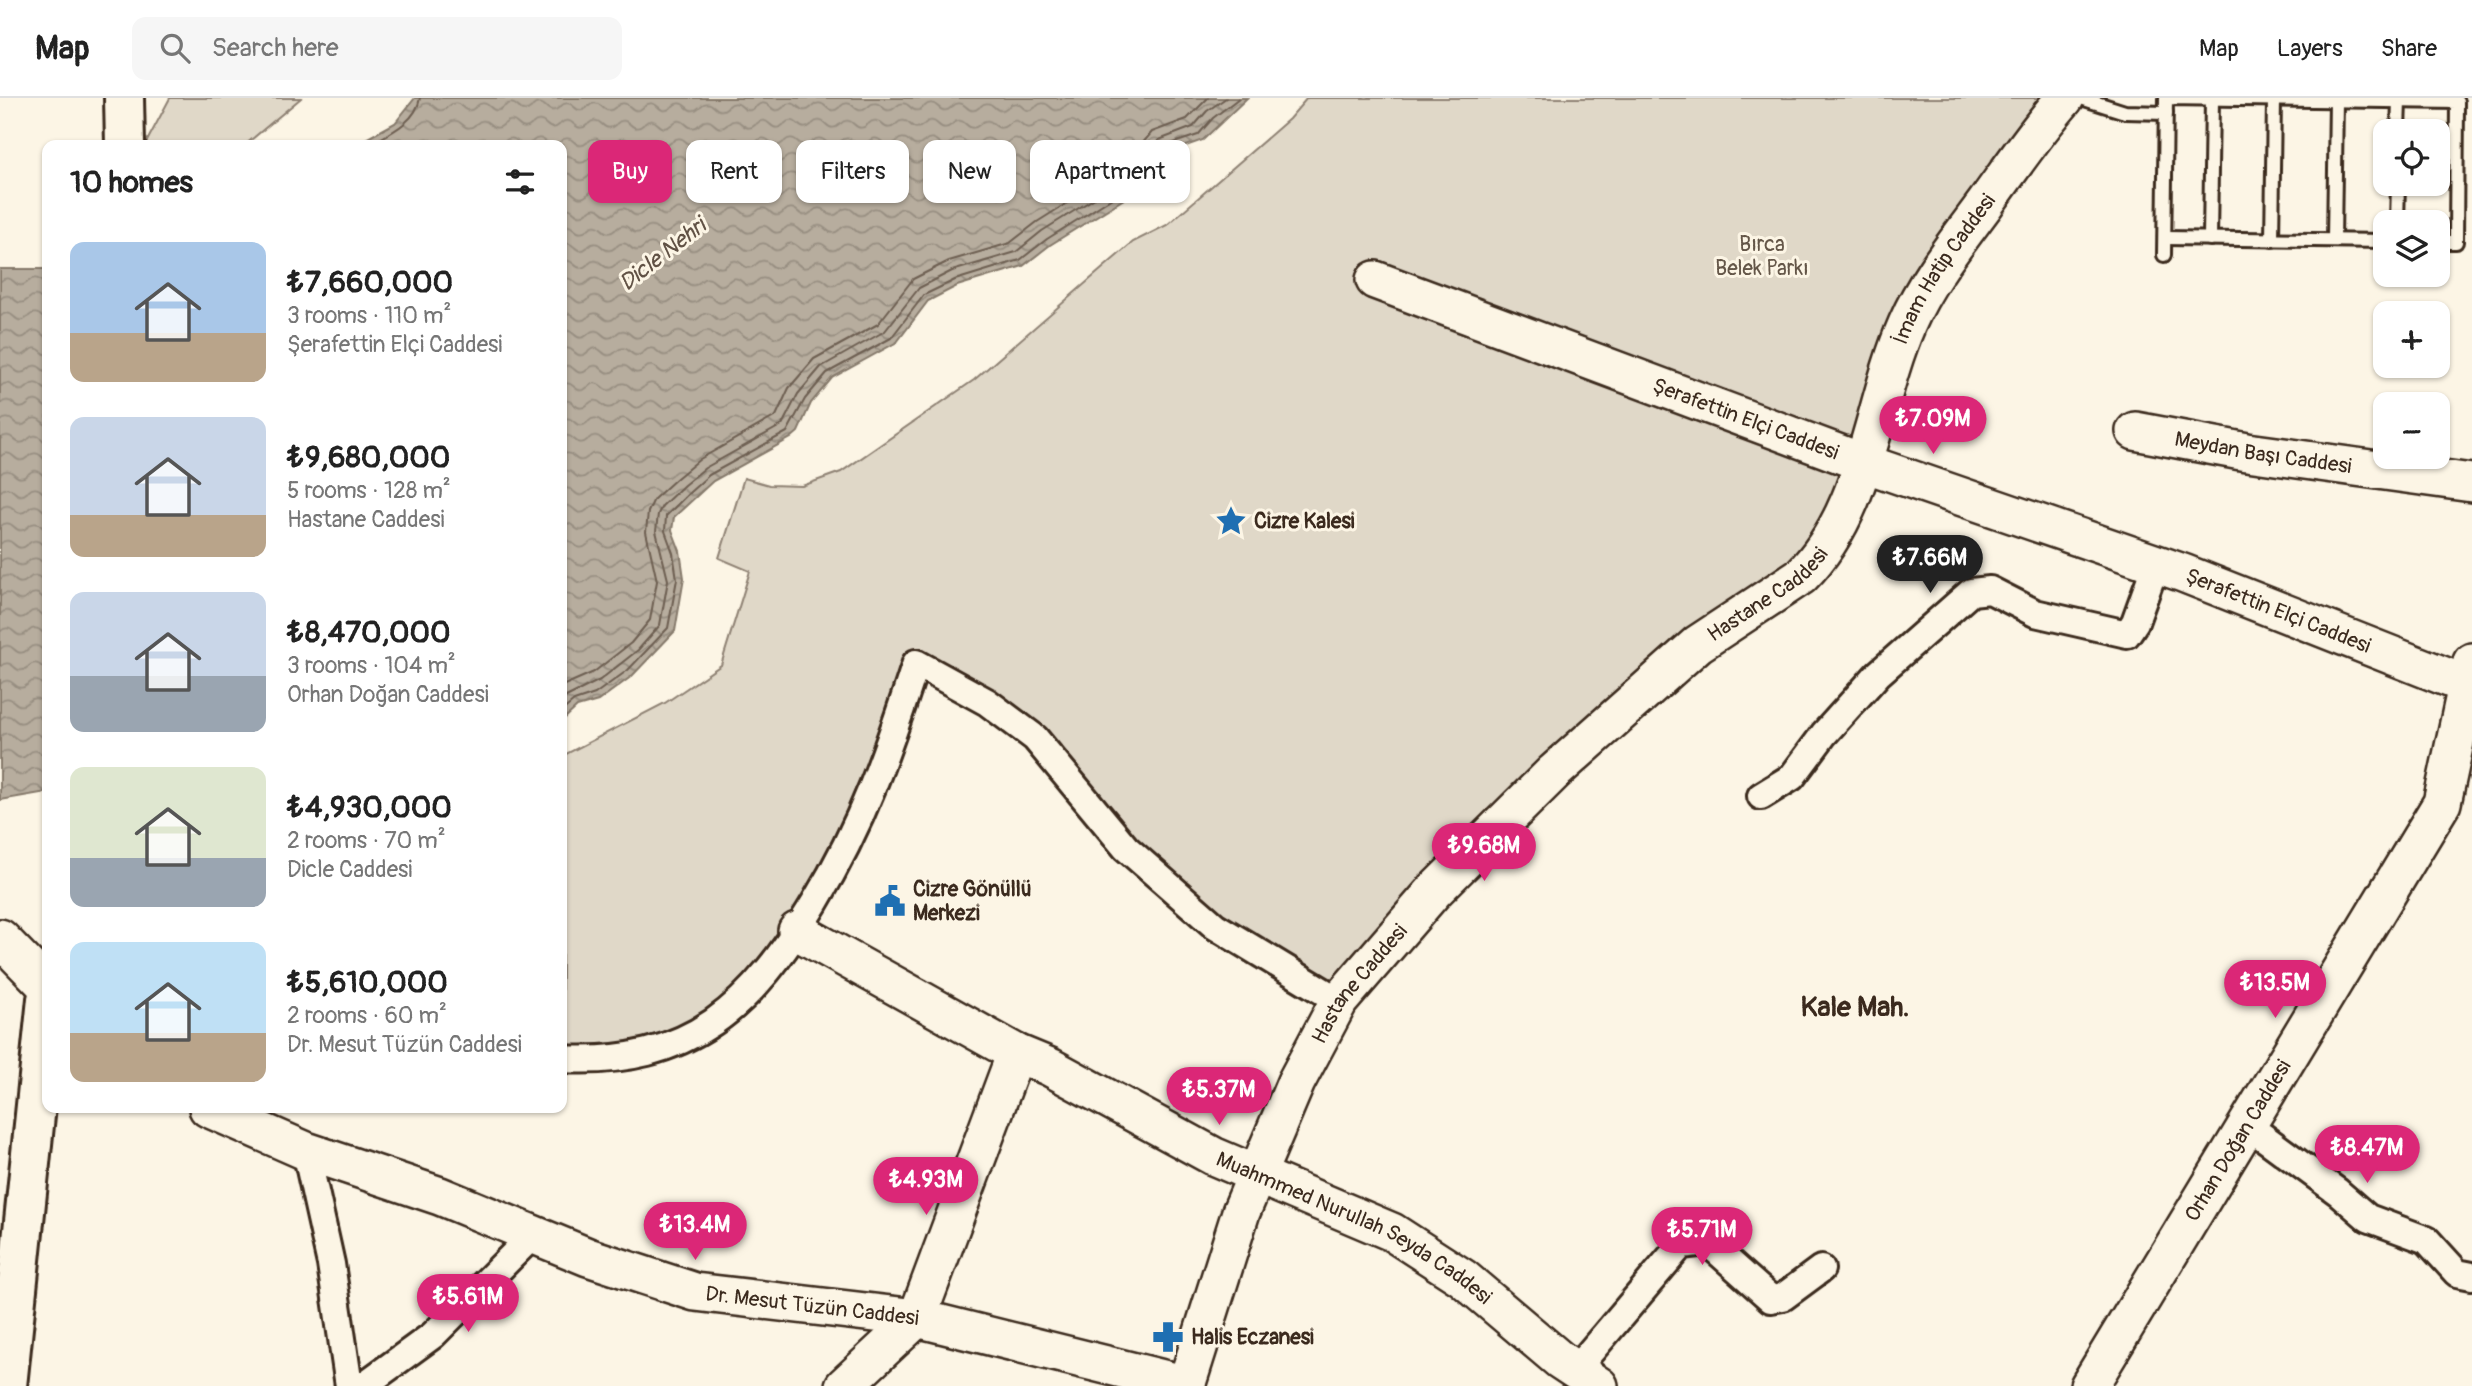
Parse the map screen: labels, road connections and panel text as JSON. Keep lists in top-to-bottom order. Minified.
{"streets":{"street":["İmam Hatip Caddesi","Şerafettin Elçi Caddesi","Meydan Başı Caddesi","Hastane Caddesi","Orhan Doğan Caddesi","Muahmmed Nurullah Seyda Caddesi","Dr. Mesut Tüzün Caddesi"]},"crossings":[["İmam Hatip Caddesi","Şerafettin Elçi Caddesi"],["İmam Hatip Caddesi","Hastane Caddesi"],["Şerafettin Elçi Caddesi","Hastane Caddesi"],["Şerafettin Elçi Caddesi","Orhan Doğan Caddesi"],["Hastane Caddesi","Muahmmed Nurullah Seyda Caddesi"],["Hastane Caddesi","Dr. Mesut Tüzün Caddesi"]],"districts":["Kale Mah."],"water":["Dicle Nehri"],"parks":["Bırca Belek Parkı"],"places":{"place":["Cizre Kalesi"],"public building":["Cizre Gönüllü Merkezi"],"pharmacy":["Halis Eczanesi"]},"page":{"header":"Map","search":"Search here","nav":["Map","Layers","Share"],"map_buttons":["+","−"],"chip":["Buy","Rent","Filters","New","Apartment"],"heading":"10 homes","list":[{"name":"₺7,660,000","note":"3 rooms · 110 m² · Şerafettin Elçi Caddesi"},{"name":"₺9,680,000","note":"5 rooms · 128 m² · Hastane Caddesi"},{"name":"₺8,470,000","note":"3 rooms · 104 m² · Orhan Doğan Caddesi"},{"name":"₺4,930,000","note":"2 rooms · 70 m² · Dicle Caddesi"},{"name":"₺5,610,000","note":"2 rooms · 60 m² · Dr. Mesut Tüzün Caddesi"}],"price":["₺7.09M","₺7.66M","₺9.68M","₺13.5M","₺5.37M","₺8.47M","₺4.93M","₺13.4M","₺5.71M","₺5.61M"]}}
